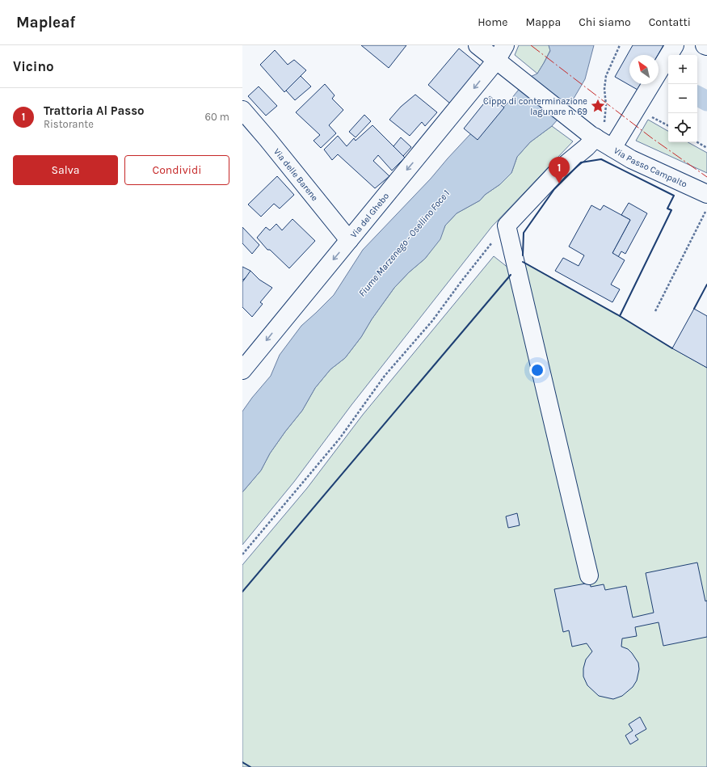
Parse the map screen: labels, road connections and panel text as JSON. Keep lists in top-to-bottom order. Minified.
{"streets":{"street":["Via Passo Campalto","Via delle Barene","Via del Ghebo"]},"crossings":[["Via Passo Campalto","Via del Ghebo"],["Via delle Barene","Via del Ghebo"]],"water":["Fiume Marzenego - Osellino Foce 1"],"places":{"place":["Cippo di conterminazione lagunare n. 69"]},"north":"top left","page":{"header":"Mapleaf","nav":["Home","Mappa","Chi siamo","Contatti"],"heading":"Vicino","map_buttons":["+","−"],"list":[{"mark":"1","name":"Trattoria Al Passo","note":"Ristorante","value":"60 m"}],"buttons":["Salva","Condividi"],"pins":"1"}}
